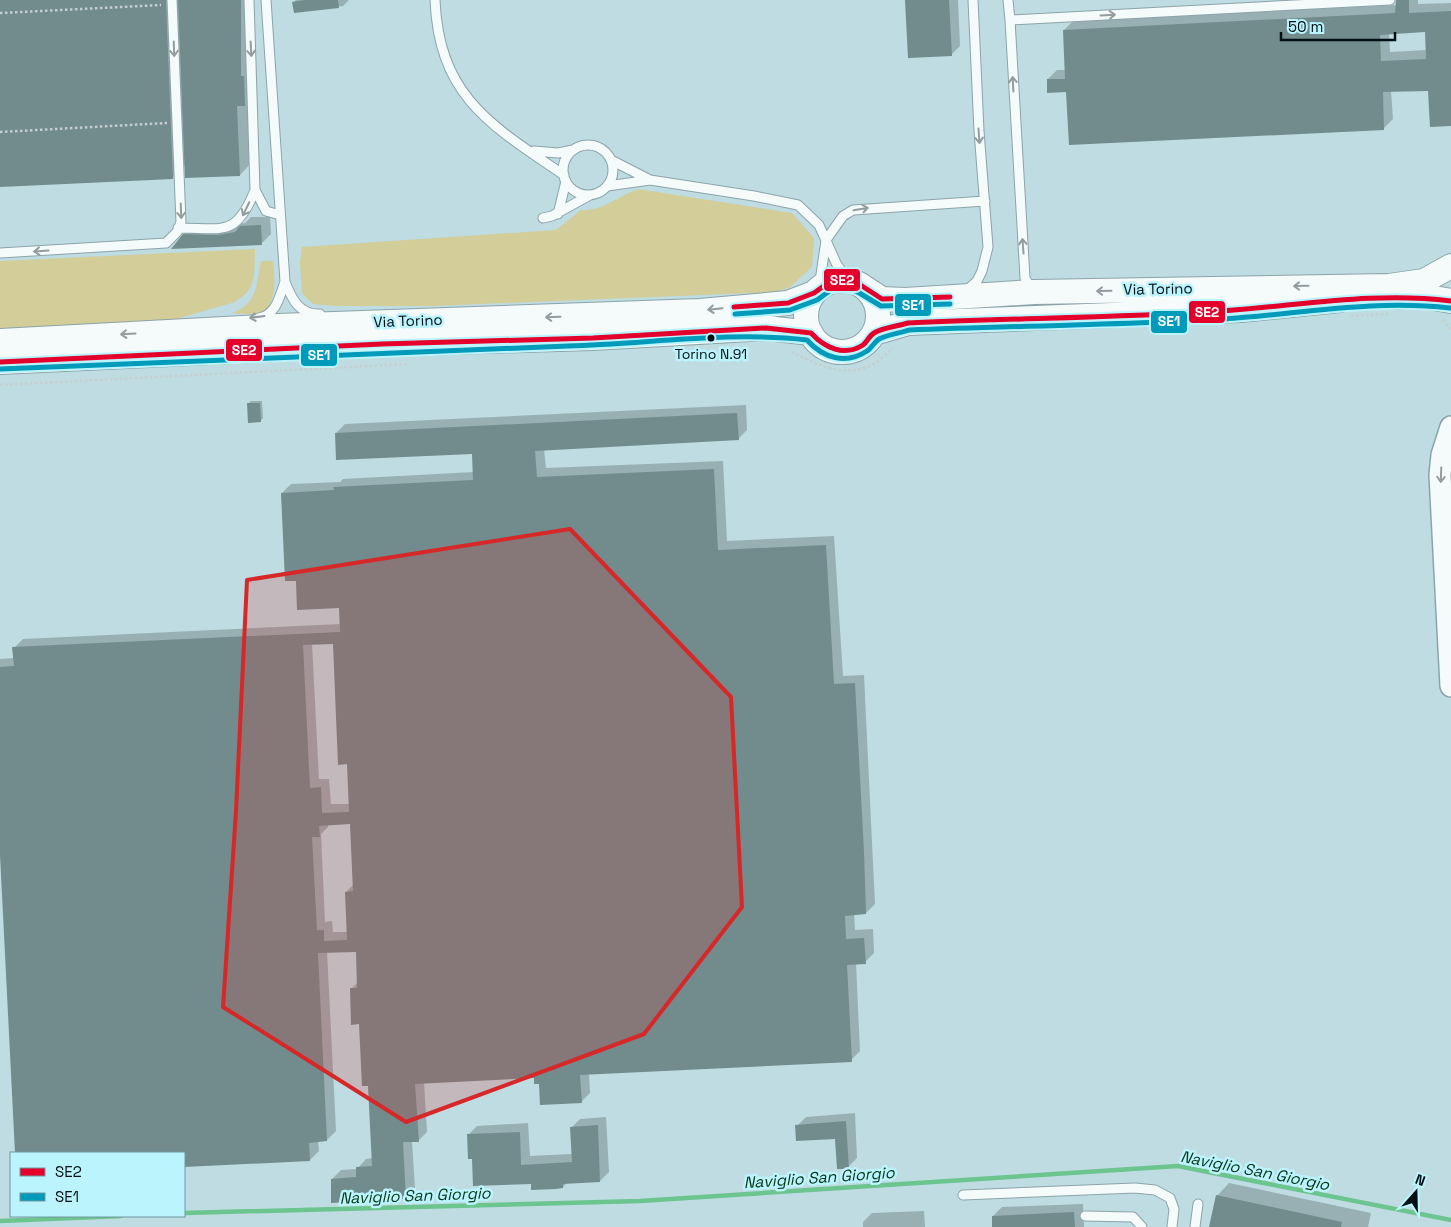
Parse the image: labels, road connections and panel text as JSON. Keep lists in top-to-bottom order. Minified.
{"streets":{"main road":["Via Torino"]},"water":["Naviglio San Giorgio"],"places":["Torino N.91"],"lines":["transit line SE2","transit line SE1"],"legend":["SE2","SE1"],"scale_bar":"50 m","north":"top"}
